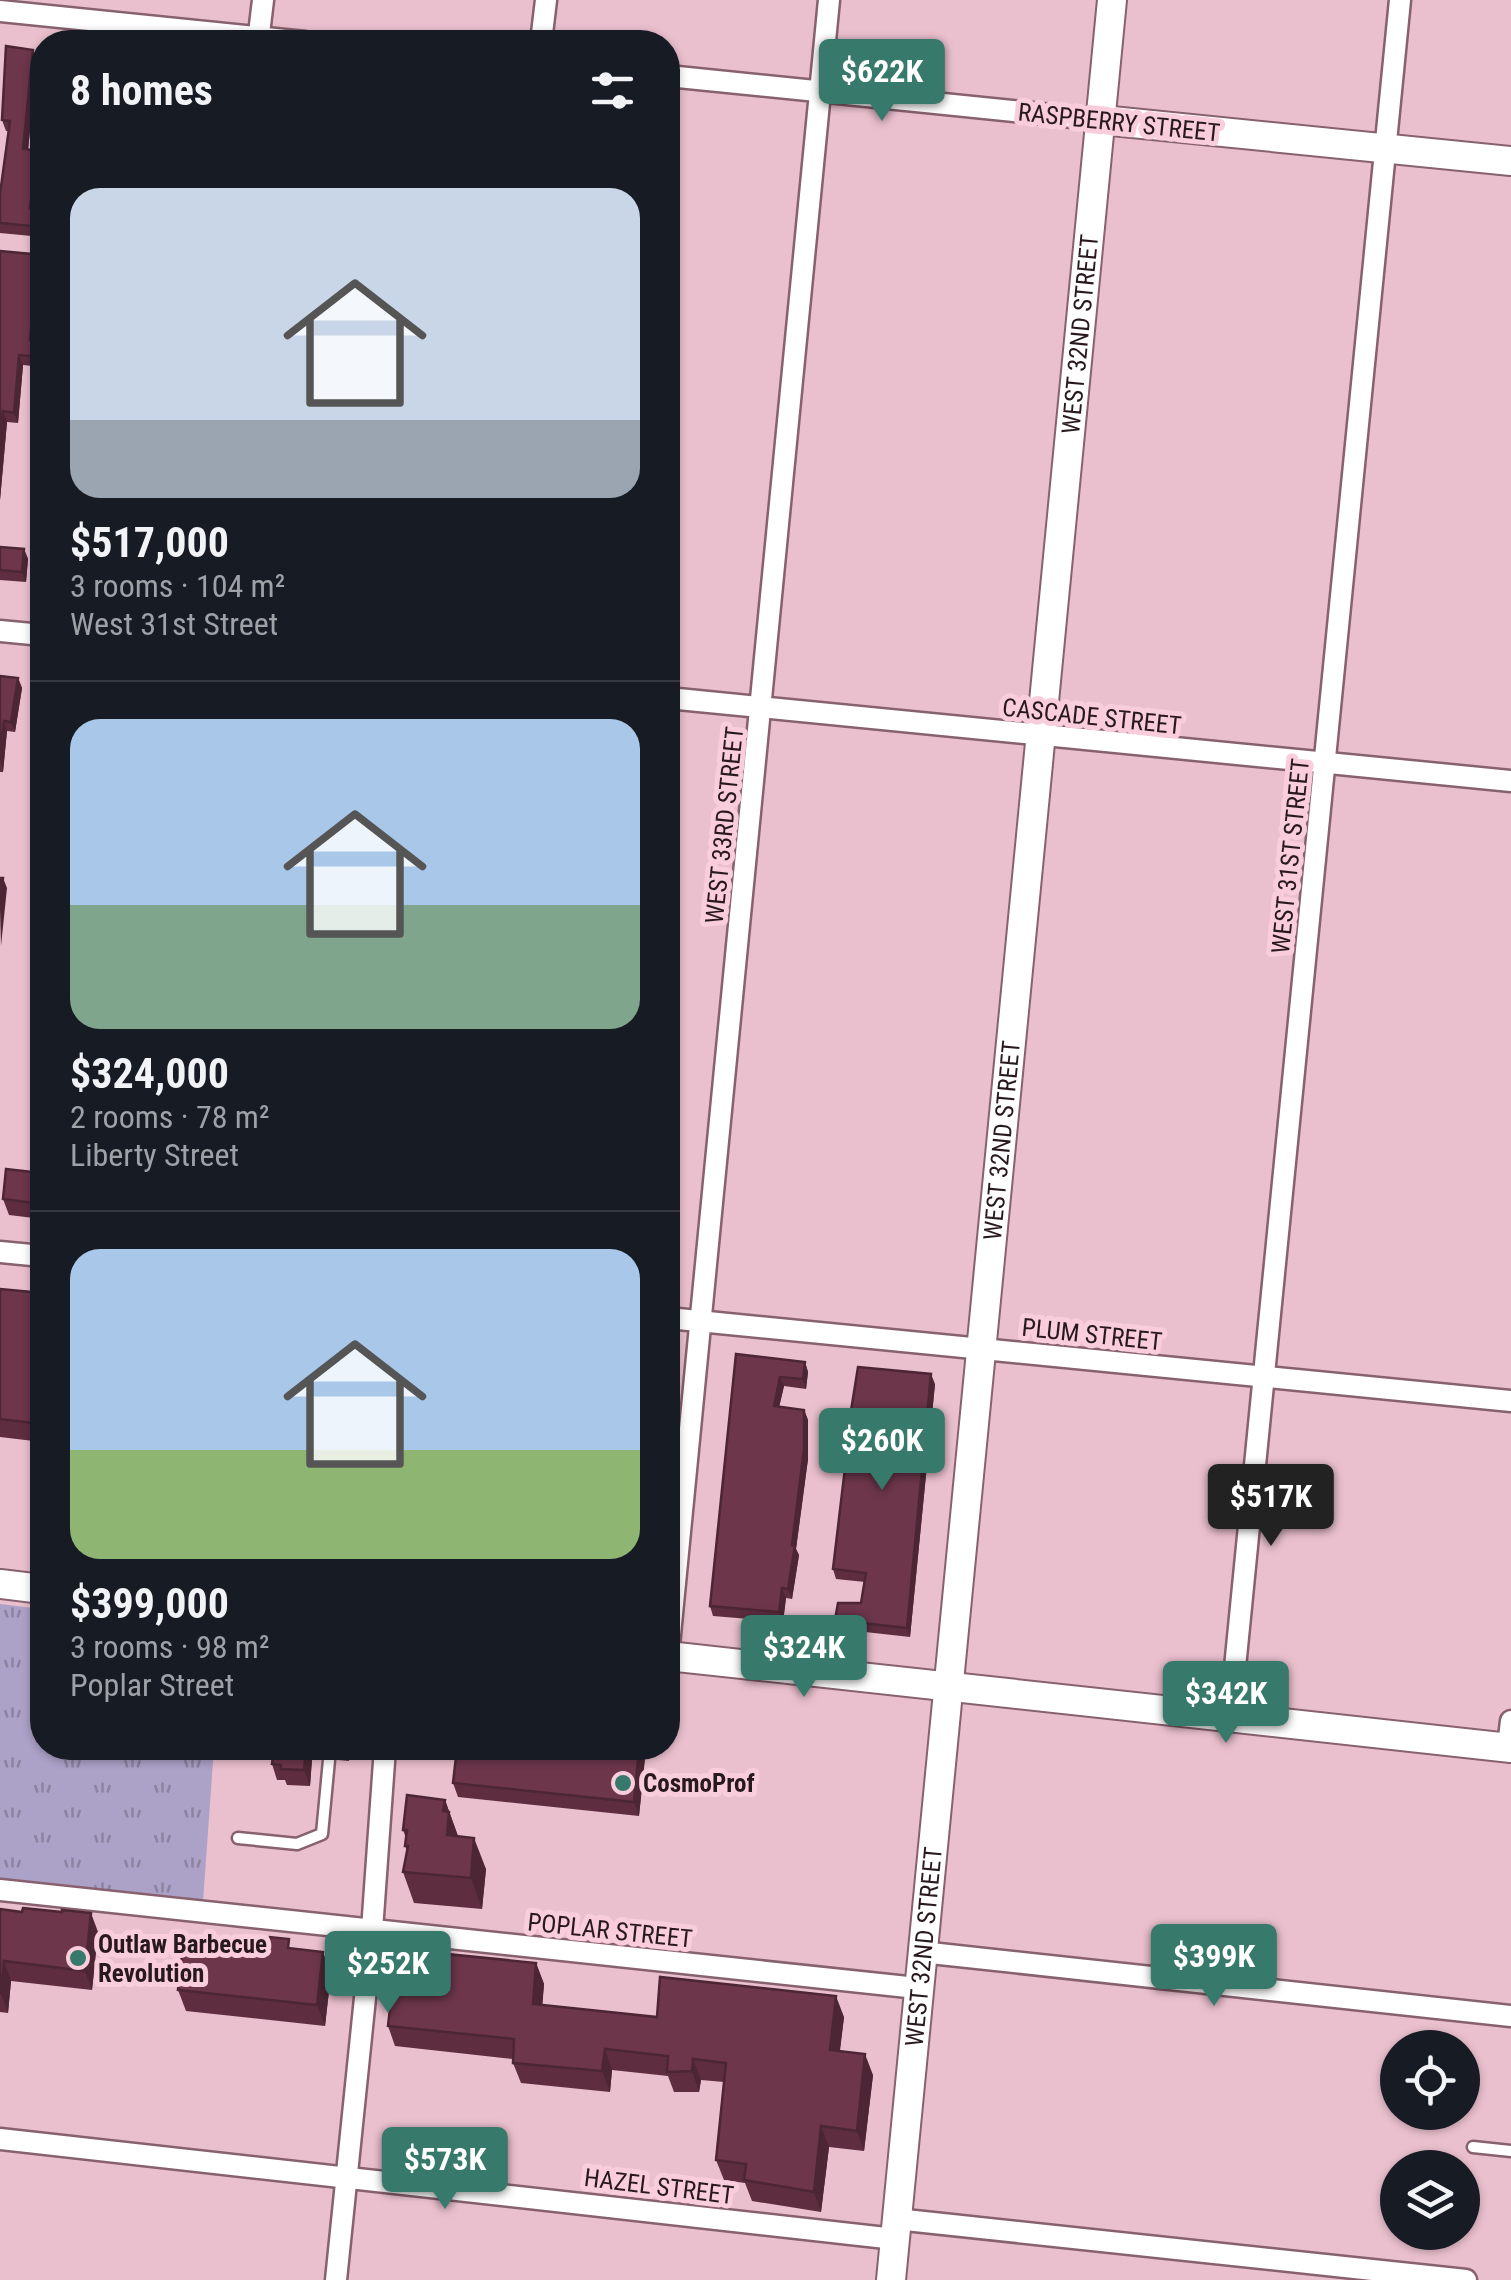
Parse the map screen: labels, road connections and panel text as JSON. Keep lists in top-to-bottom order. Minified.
{"streets":{"street":["RASPBERRY STREET","WEST 32ND STREET","CASCADE STREET","WEST 33RD STREET","WEST 31ST STREET","PLUM STREET","POPLAR STREET","HAZEL STREET"]},"crossings":[["RASPBERRY STREET","WEST 32ND STREET"],["RASPBERRY STREET","WEST 33RD STREET"],["RASPBERRY STREET","WEST 31ST STREET"],["WEST 32ND STREET","CASCADE STREET"],["WEST 32ND STREET","PLUM STREET"],["WEST 32ND STREET","POPLAR STREET"],["WEST 32ND STREET","HAZEL STREET"],["CASCADE STREET","WEST 33RD STREET"],["CASCADE STREET","WEST 31ST STREET"],["WEST 33RD STREET","PLUM STREET"],["WEST 31ST STREET","PLUM STREET"]],"places":["CosmoProf","Outlaw Barbecue Revolution"],"page":{"heading":"8 homes","price":["$622K","$260K","$517K","$324K","$342K","$399K","$252K","$573K"],"list":[{"name":"$517,000","note":"3 rooms · 104 m² · West 31st Street"},{"name":"$324,000","note":"2 rooms · 78 m² · Liberty Street"},{"name":"$399,000","note":"3 rooms · 98 m² · Poplar Street"}]}}
